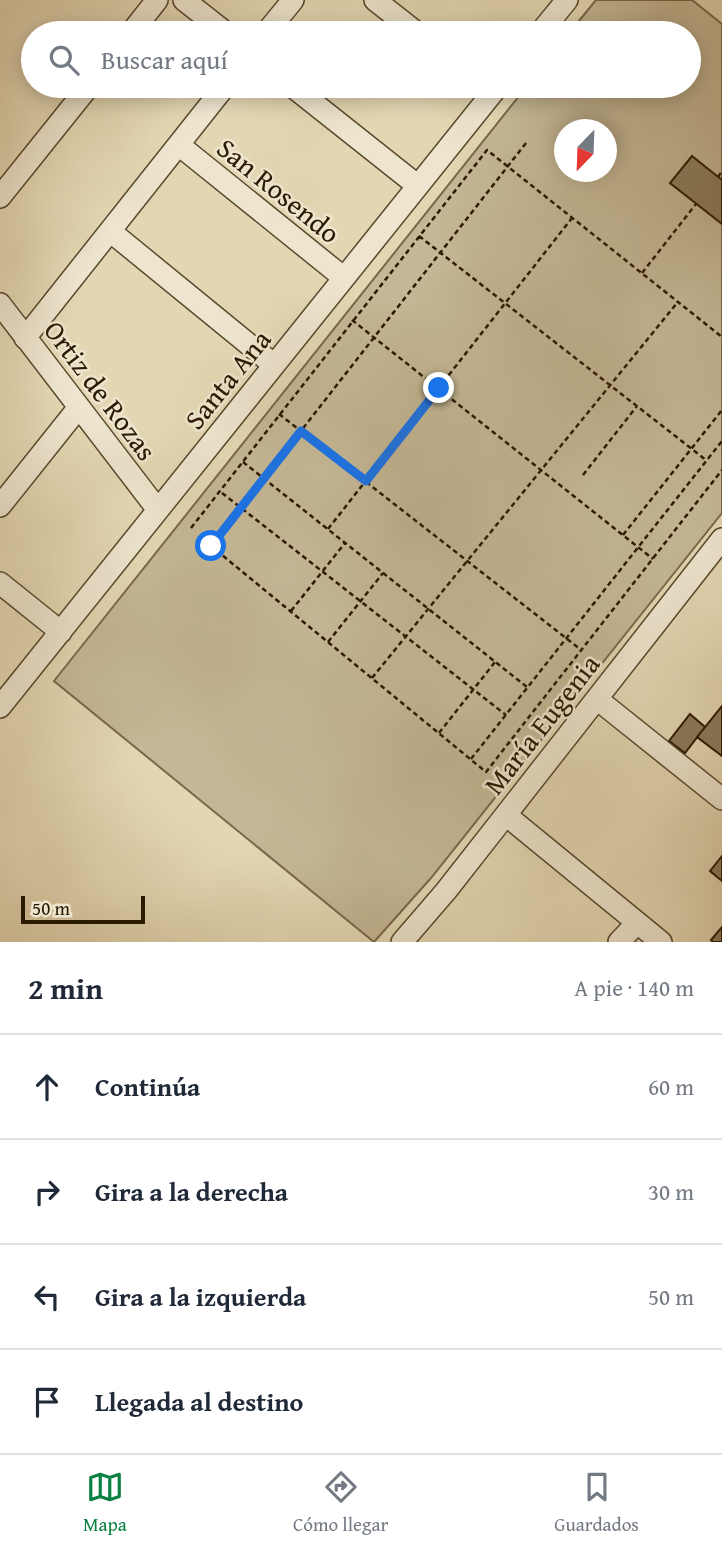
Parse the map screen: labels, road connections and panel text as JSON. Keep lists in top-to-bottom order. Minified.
{"streets":{"street":["San Rosendo","Santa Ana","Ortiz de Rozas","María Eugenia"]},"crossings":[["San Rosendo","Santa Ana"],["Santa Ana","Ortiz de Rozas"]],"scale_bar":"50 m","north":"bottom left","page":{"search":"Buscar aquí","scale":"50 m","heading":["2 min","A pie · 140 m"],"list":[["Continúa","60 m"],["Gira a la derecha","30 m"],["Gira a la izquierda","50 m"],"Llegada al destino"],"nav":["Mapa","Cómo llegar","Guardados"]}}
